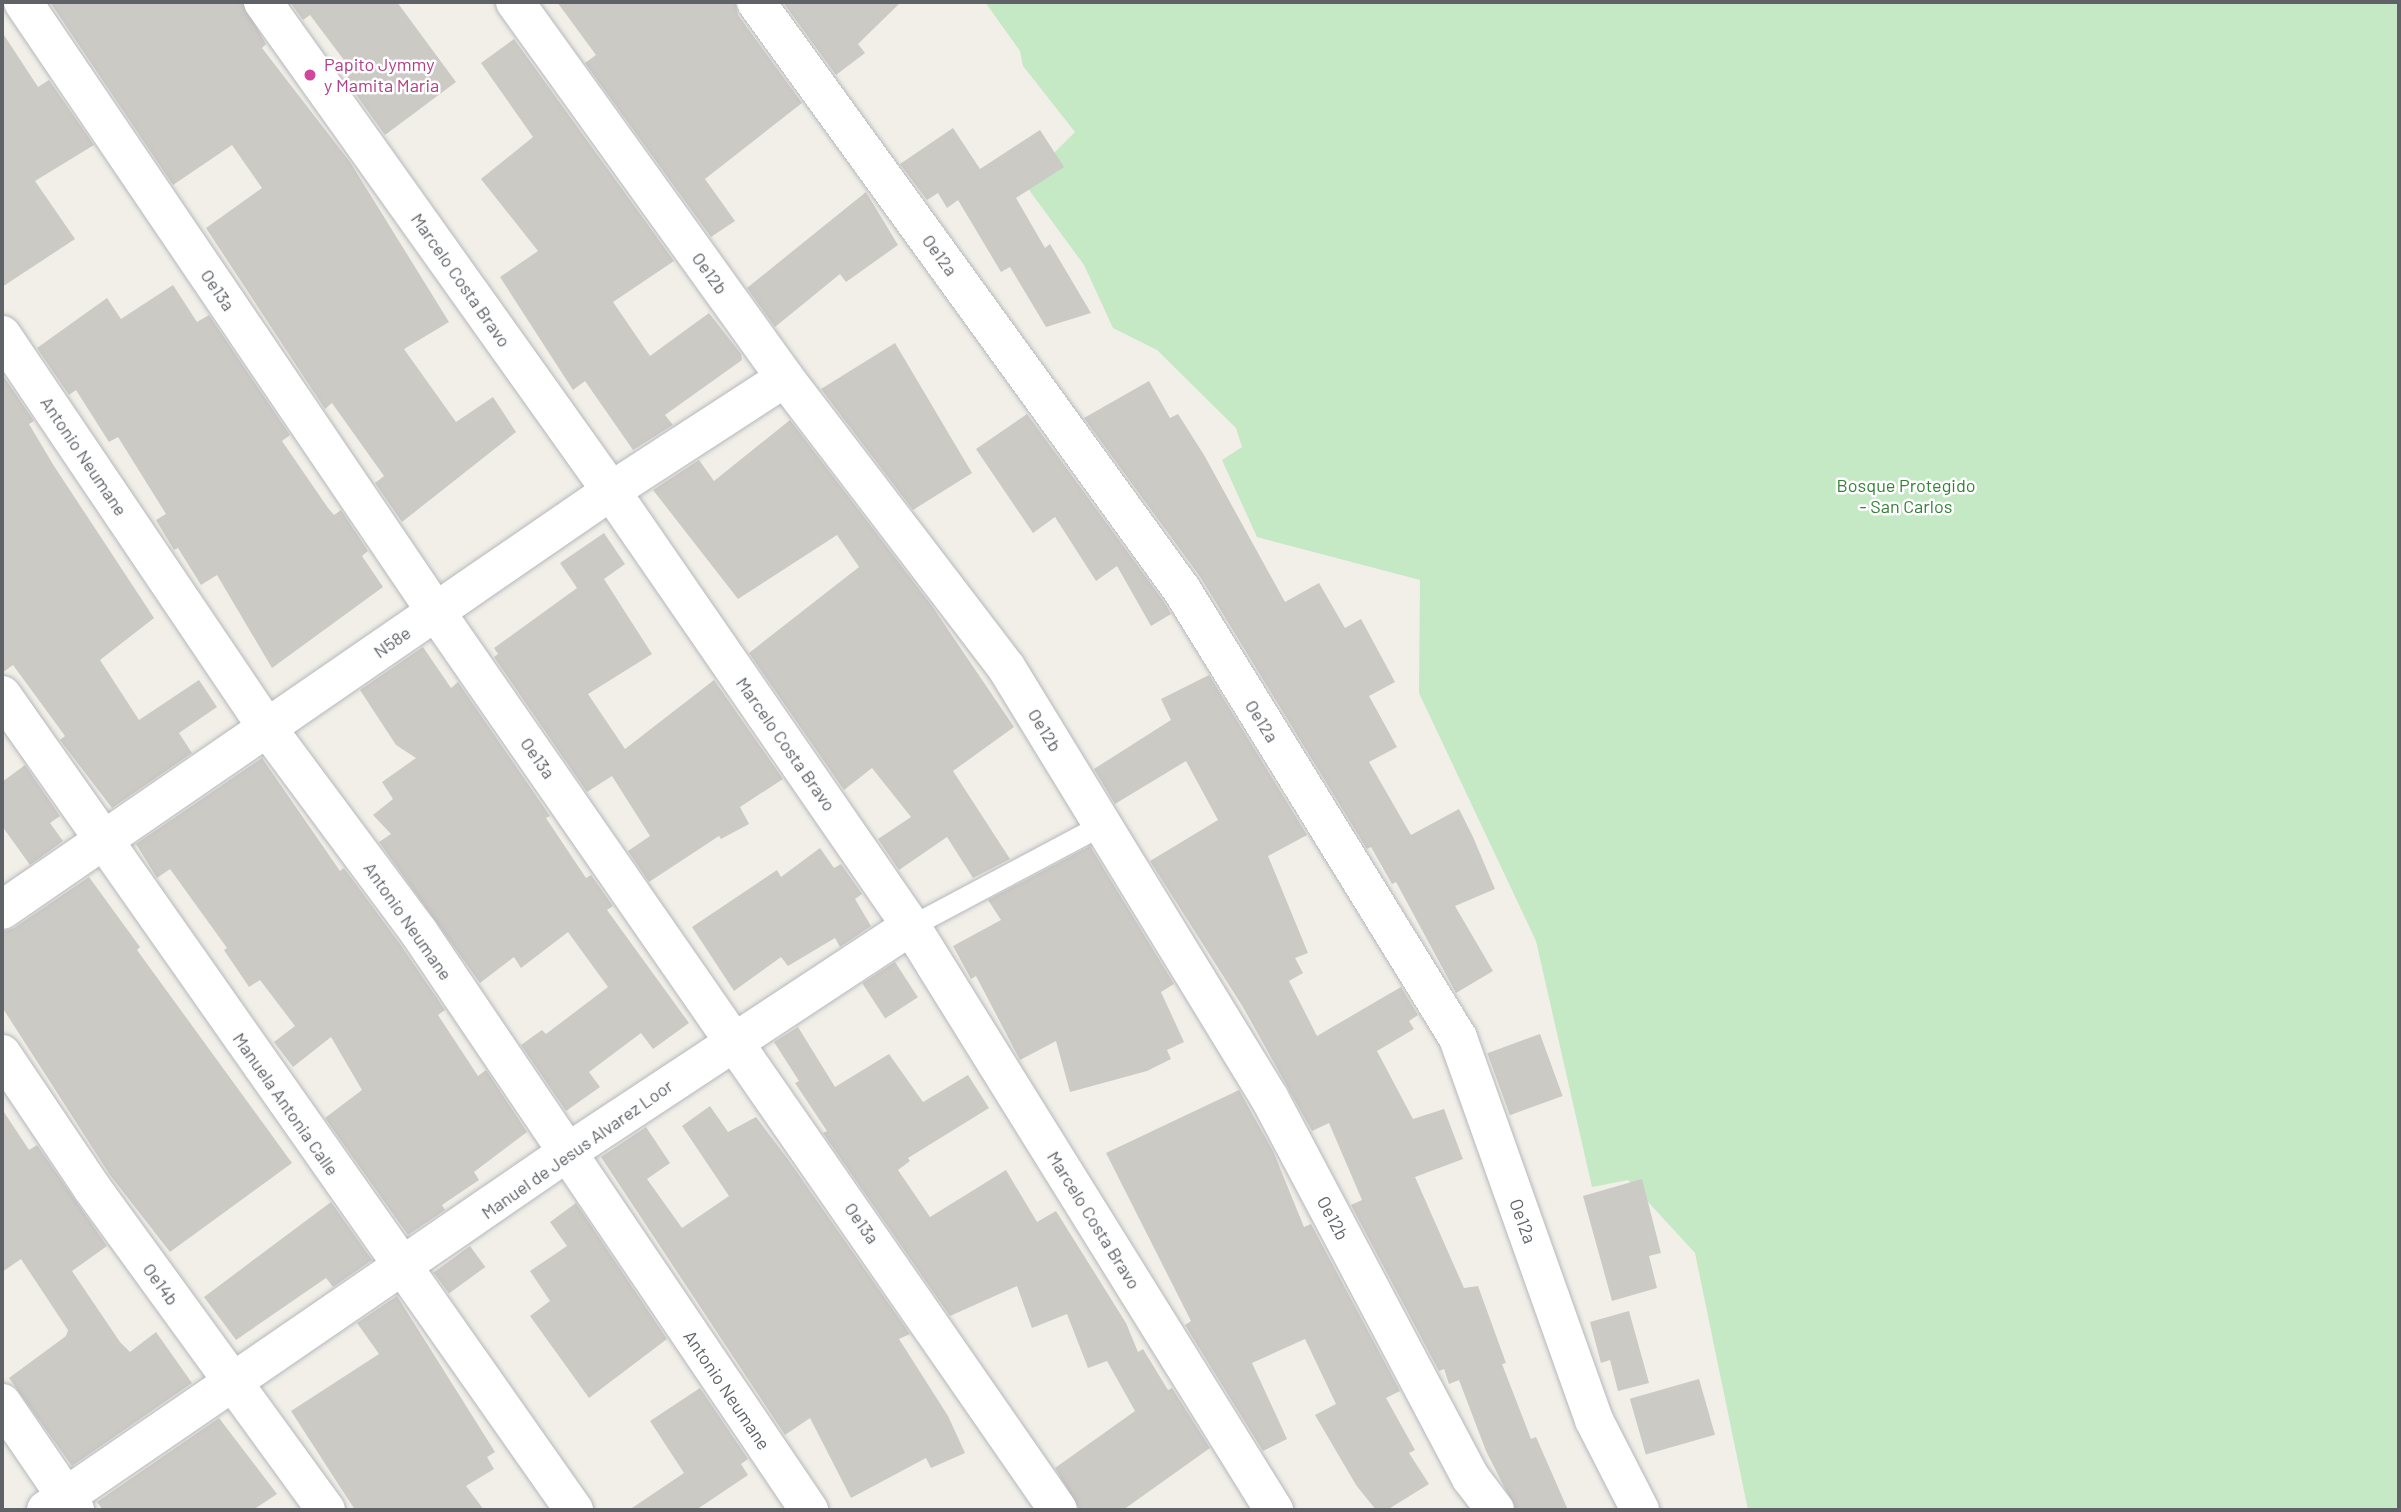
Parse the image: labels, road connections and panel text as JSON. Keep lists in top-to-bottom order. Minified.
{"streets":{"street":["Oe12a","Oe12b","Marcelo Costa Bravo","Oe13a","Antonio Neumane","N58e","Manuela Antonia Calle","Manuel de Jesus Alvarez Loor","Oe14b"]},"crossings":[["Oe12b","N58e"],["Oe12b","Manuel de Jesus Alvarez Loor"],["Marcelo Costa Bravo","N58e"],["Marcelo Costa Bravo","Manuel de Jesus Alvarez Loor"],["Oe13a","N58e"],["Oe13a","Manuel de Jesus Alvarez Loor"],["Antonio Neumane","N58e"],["Antonio Neumane","Manuel de Jesus Alvarez Loor"],["N58e","Manuela Antonia Calle"],["Manuela Antonia Calle","Manuel de Jesus Alvarez Loor"],["Manuel de Jesus Alvarez Loor","Oe14b"]],"parks":["Bosque Protegido - San Carlos"],"places":["Papito Jymmy y Mamita Maria"]}
